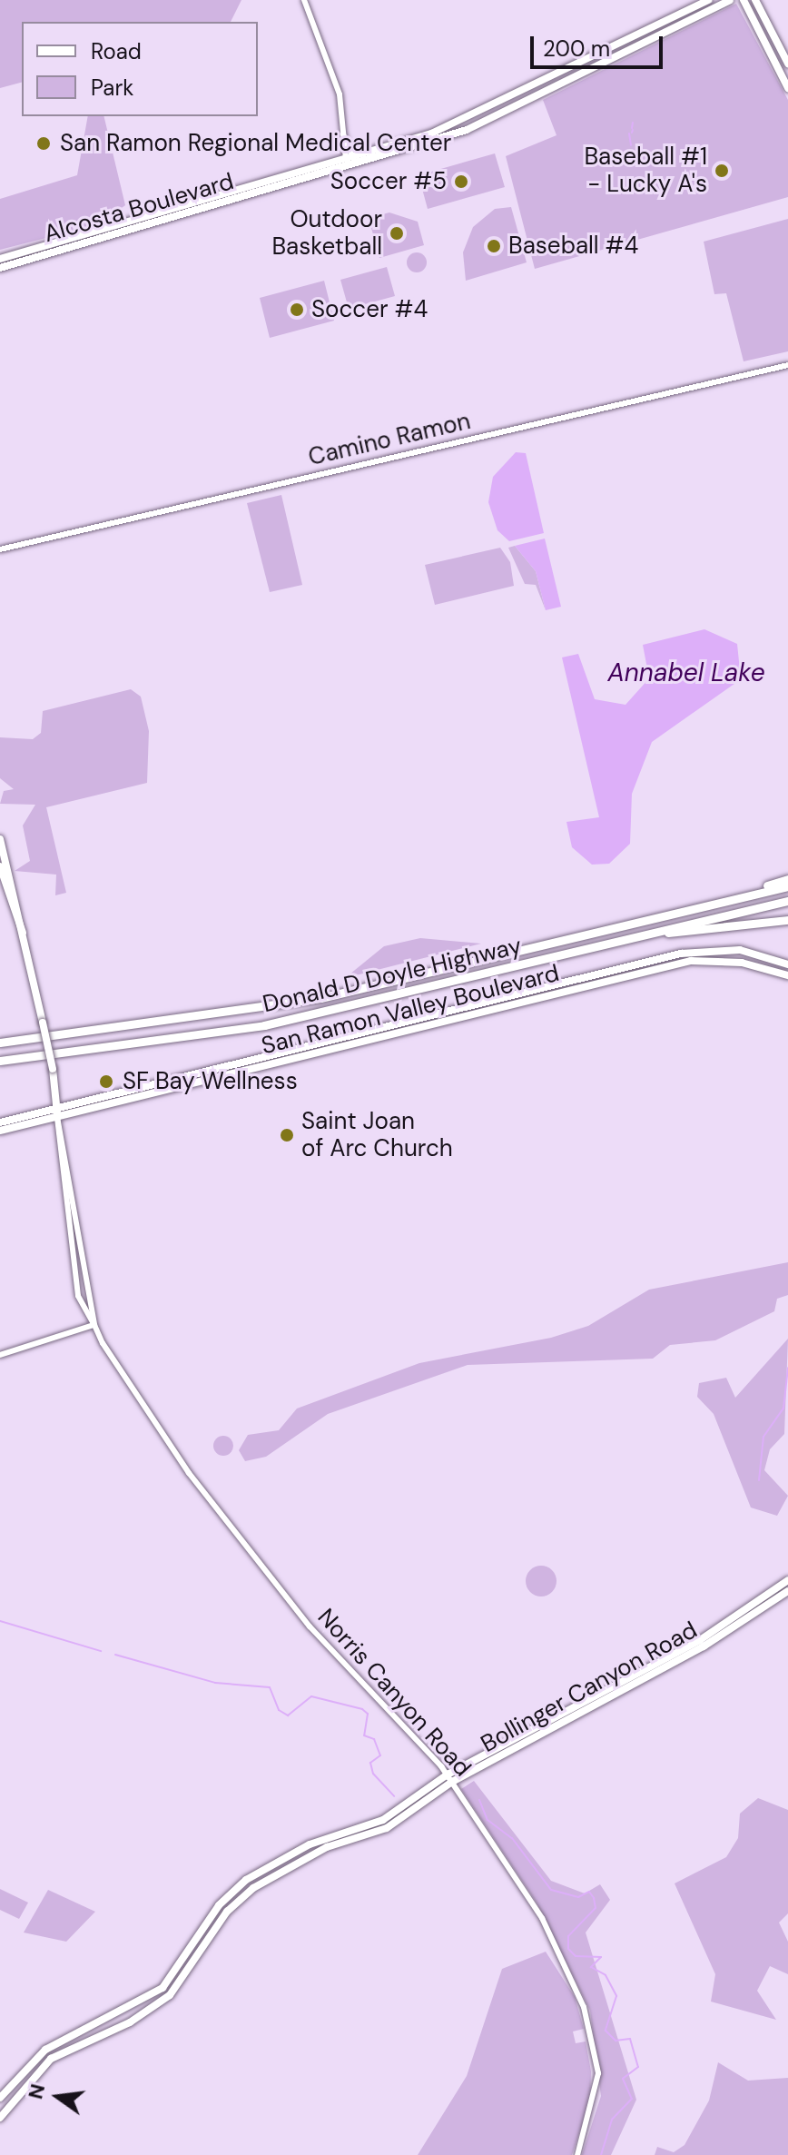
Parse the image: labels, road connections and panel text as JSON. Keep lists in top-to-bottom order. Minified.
{"streets":{"highway":["Donald D Doyle Highway"],"main road":["Alcosta Boulevard","San Ramon Valley Boulevard","Bollinger Canyon Road","Norris Canyon Road"],"street":["Camino Ramon"]},"crossings":[["San Ramon Valley Boulevard","Norris Canyon Road"],["Bollinger Canyon Road","Norris Canyon Road"]],"water":["Annabel Lake"],"places":["San Ramon Regional Medical Center","Baseball #1 - Lucky A's","Soccer #5","Outdoor Basketball","Baseball #4","Soccer #4","SF Bay Wellness","Saint Joan of Arc Church"],"legend":["Road","Park"],"scale_bar":"200 m","north":"left"}
